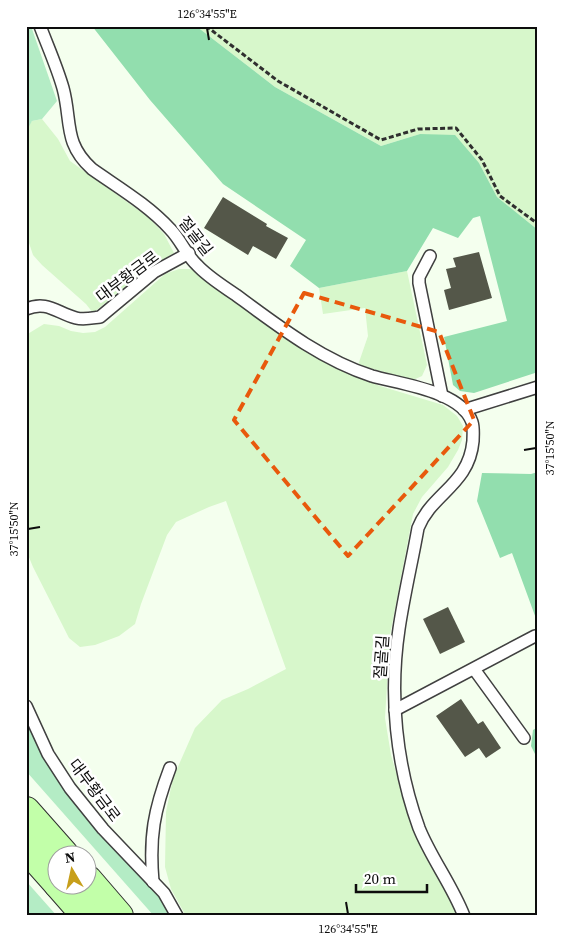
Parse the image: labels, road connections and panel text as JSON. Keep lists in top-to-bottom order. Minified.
{"streets":{"lane":["절골길","대부황금로"]},"crossings":[["절골길","대부황금로"]],"scale_bar":"20 m","north":"top","coordinates":["126°34'55\"E","37°15'50\"N"]}
